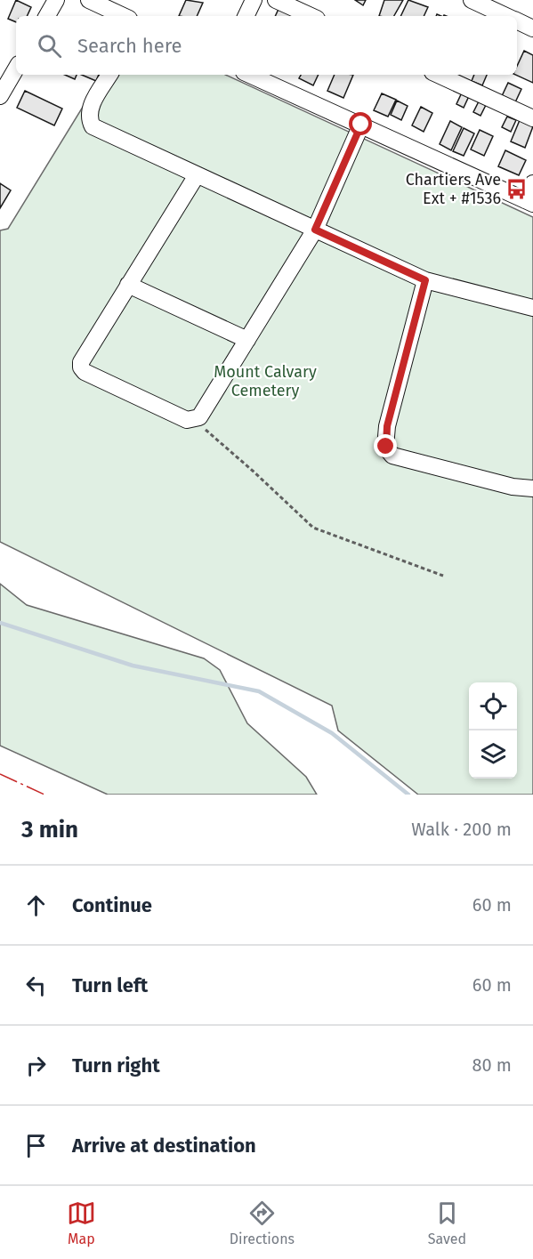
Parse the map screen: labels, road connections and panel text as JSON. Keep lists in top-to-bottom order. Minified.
{"parks":["Mount Calvary Cemetery"],"places":{"bus stop":["Chartiers Ave Ext + #1536"]},"page":{"search":"Search here","heading":["3 min","Walk · 200 m"],"list":[["Continue","60 m"],["Turn left","60 m"],["Turn right","80 m"],"Arrive at destination"],"nav":["Map","Directions","Saved"]}}
